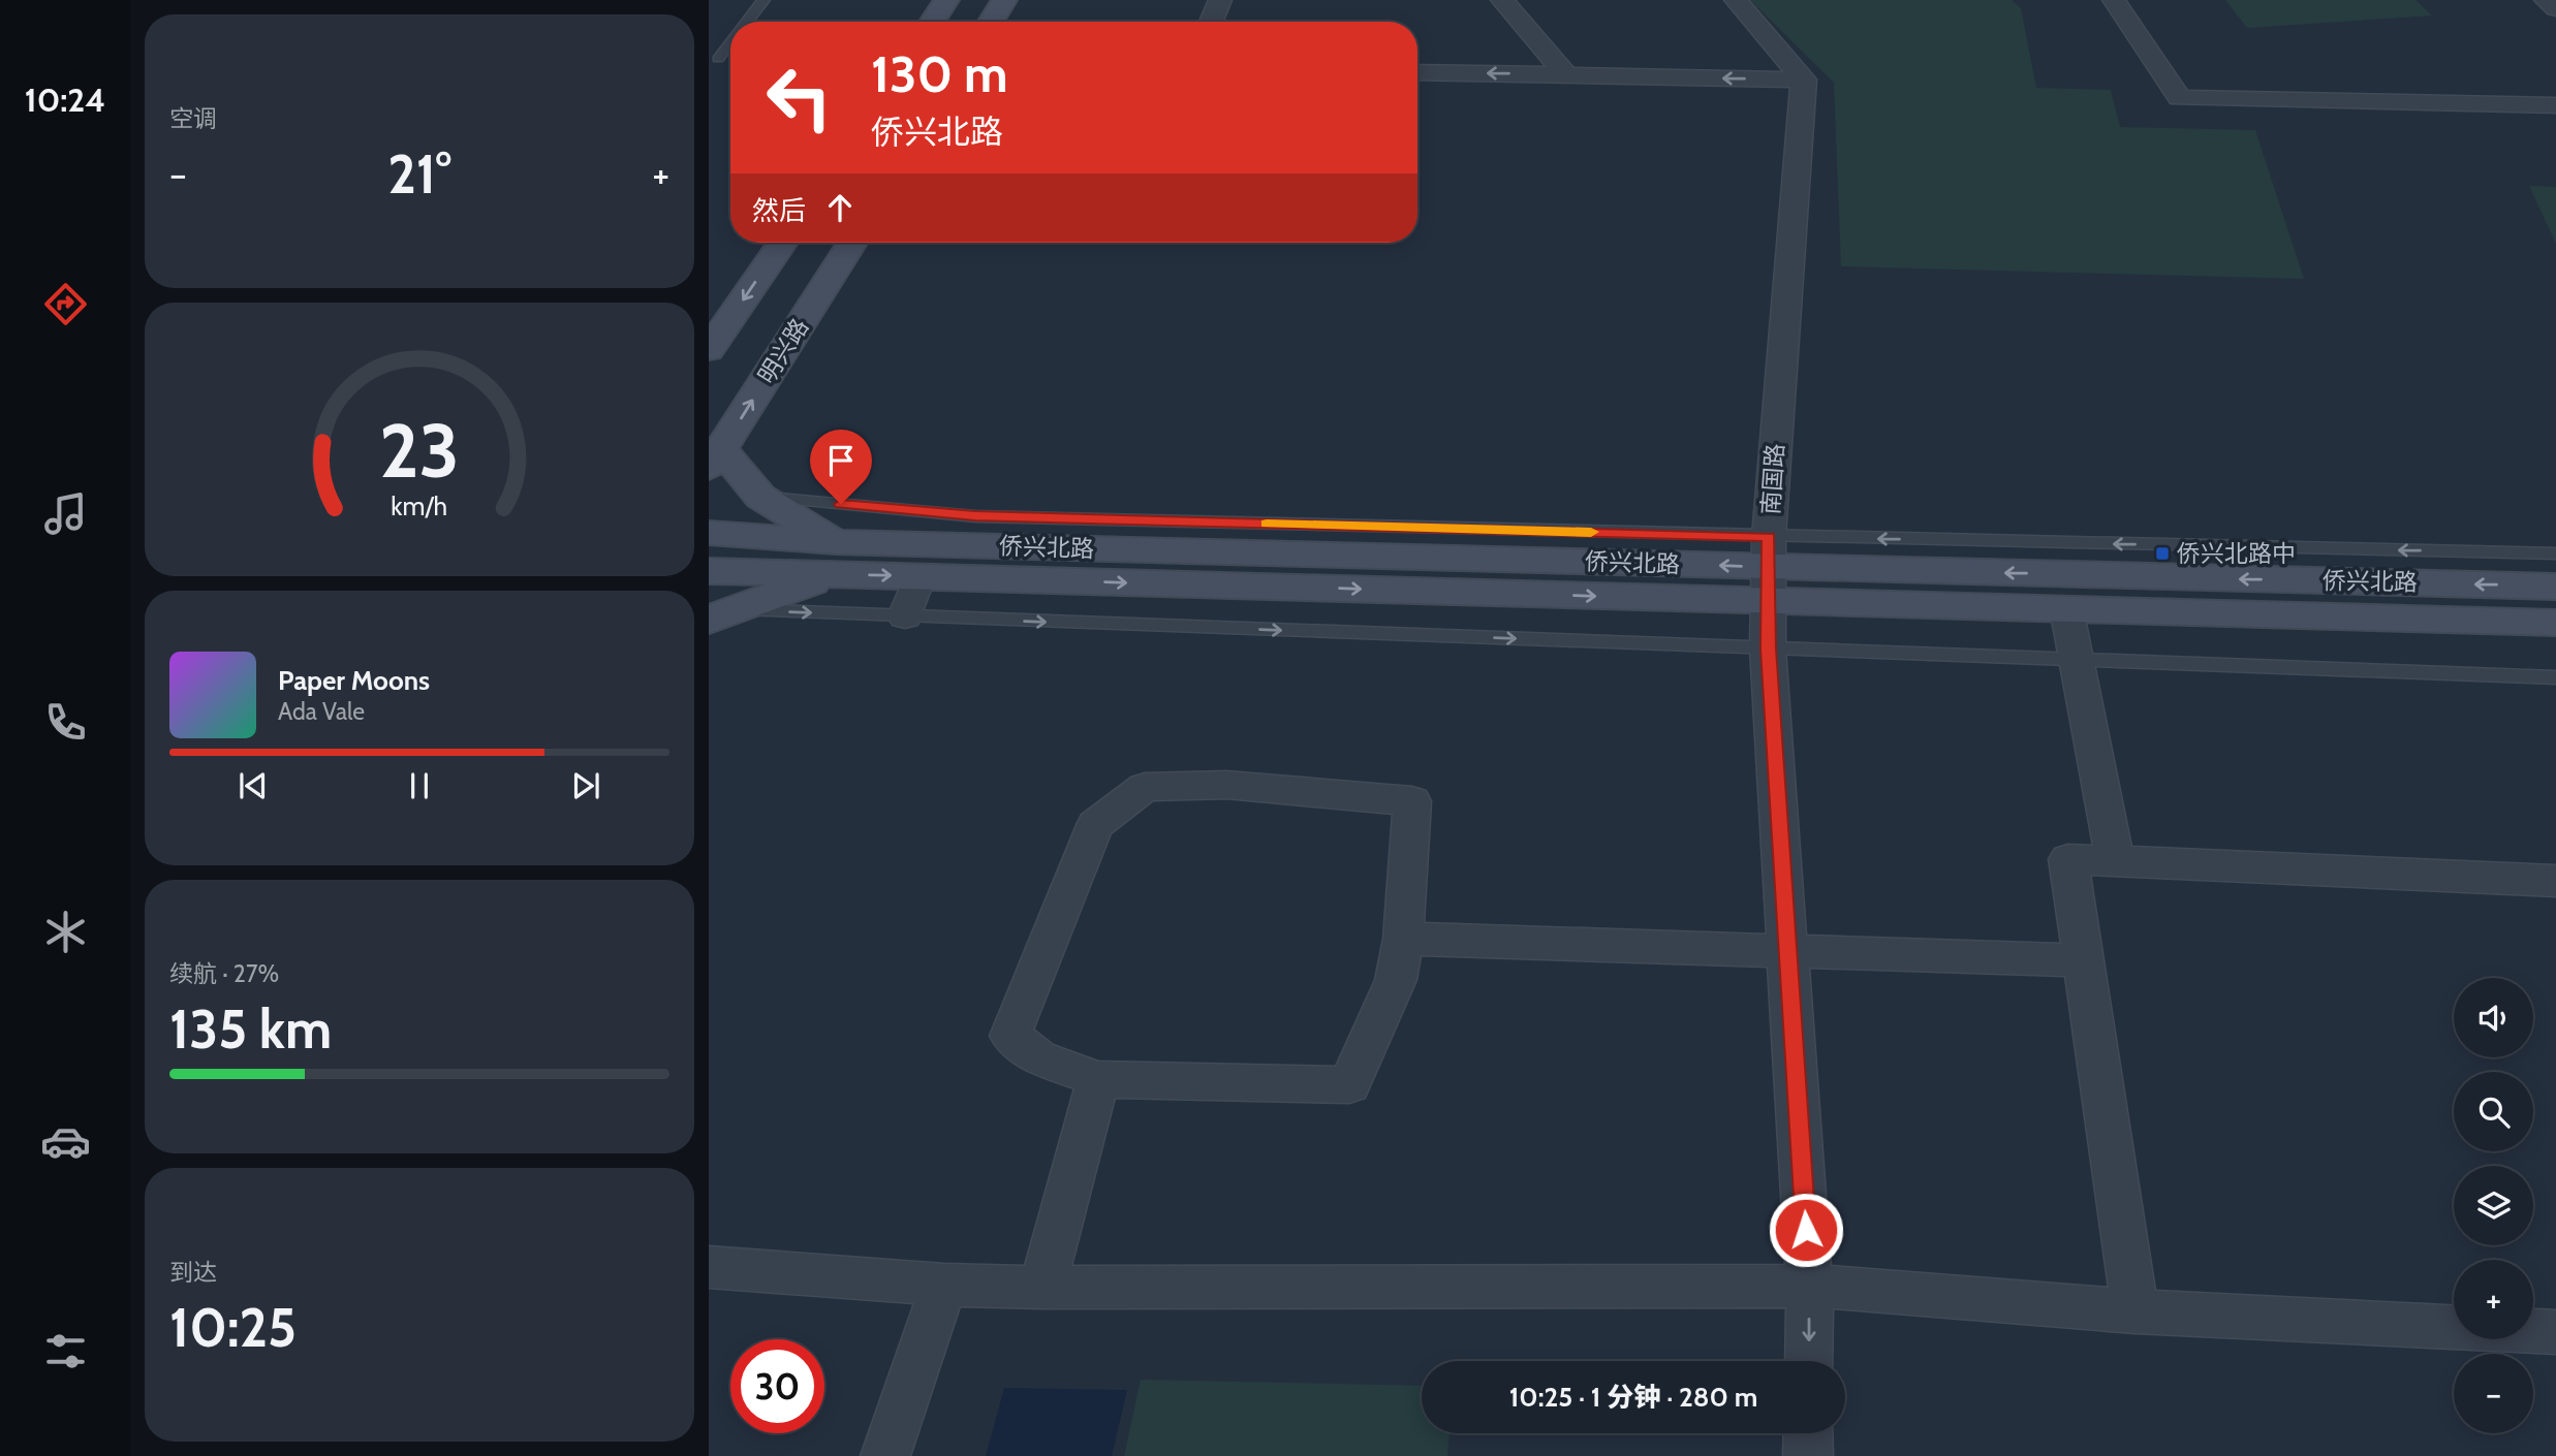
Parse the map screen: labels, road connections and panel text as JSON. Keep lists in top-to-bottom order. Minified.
{"streets":{"main road":["明兴路","侨兴北路"],"street":["南国路"]},"crossings":[["南国路","侨兴北路"]],"places":{"transit":["侨兴北路中"]},"page":{"tabs":"10:24","tile":["空调",["续航 · 27%","135 km"],["到达","10:25"]],"turn":["130 m","侨兴北路"],"heat":["−","21°","+"],"then":"然后","song":["Paper Moons","Ada Vale"],"map_buttons":["+","−"],"limit":"30","trip":"10:25 · 1 分钟 · 280 m","gauge":["23","km/h"]}}
